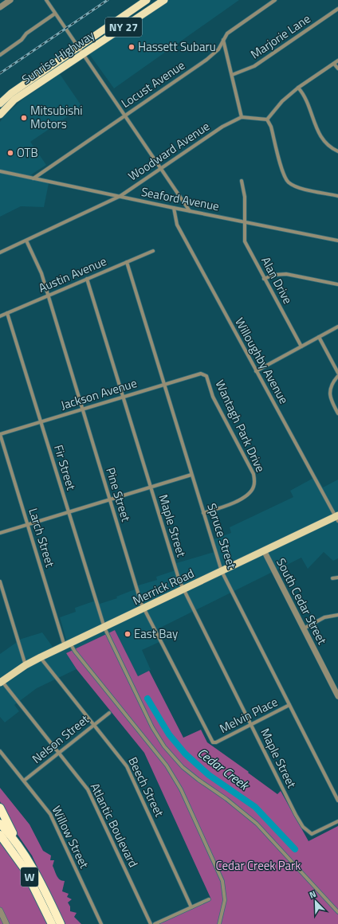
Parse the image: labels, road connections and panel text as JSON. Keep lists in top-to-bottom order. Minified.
{"streets":{"highway":["NY 27","Sunrise Highway","W"],"main road":["Merrick Road"],"street":["Marjorie Lane","Locust Avenue","Woodward Avenue","Seaford Avenue","Austin Avenue","Alan Drive","Willoughby Avenue","Jackson Avenue","Wantagh Park Drive","Fir Street","Pine Street","Maple Street","Spruce Street","Larch Street","South Cedar Street","Melvin Place","Nelson Street","Beech Street","Atlantic Boulevard","Willow Street"]},"crossings":[["Locust Avenue","Seaford Avenue"],["Woodward Avenue","Seaford Avenue"],["Woodward Avenue","Pine Street"],["Seaford Avenue","Alan Drive"],["Seaford Avenue","Willoughby Avenue"],["Austin Avenue","Fir Street"],["Austin Avenue","Pine Street"],["Austin Avenue","Maple Street"],["Austin Avenue","Spruce Street"],["Willoughby Avenue","Merrick Road"],["Jackson Avenue","Wantagh Park Drive"],["Jackson Avenue","Fir Street"],["Jackson Avenue","Pine Street"],["Jackson Avenue","Maple Street"],["Jackson Avenue","Spruce Street"],["Jackson Avenue","Larch Street"],["Wantagh Park Drive","Spruce Street"],["Fir Street","Merrick Road"],["Pine Street","Merrick Road"],["Pine Street","Melvin Place"],["Maple Street","Merrick Road"],["Maple Street","Melvin Place"],["Spruce Street","Merrick Road"],["Spruce Street","Melvin Place"],["Larch Street","Merrick Road"],["Merrick Road","South Cedar Street"],["Merrick Road","Beech Street"],["Merrick Road","Atlantic Boulevard"],["Nelson Street","Beech Street"],["Nelson Street","Atlantic Boulevard"],["Nelson Street","Willow Street"]],"water":["Cedar Creek"],"parks":["Cedar Creek Park"],"places":["Hassett Subaru","Mitsubishi Motors","OTB","East Bay"],"north":"top left"}
